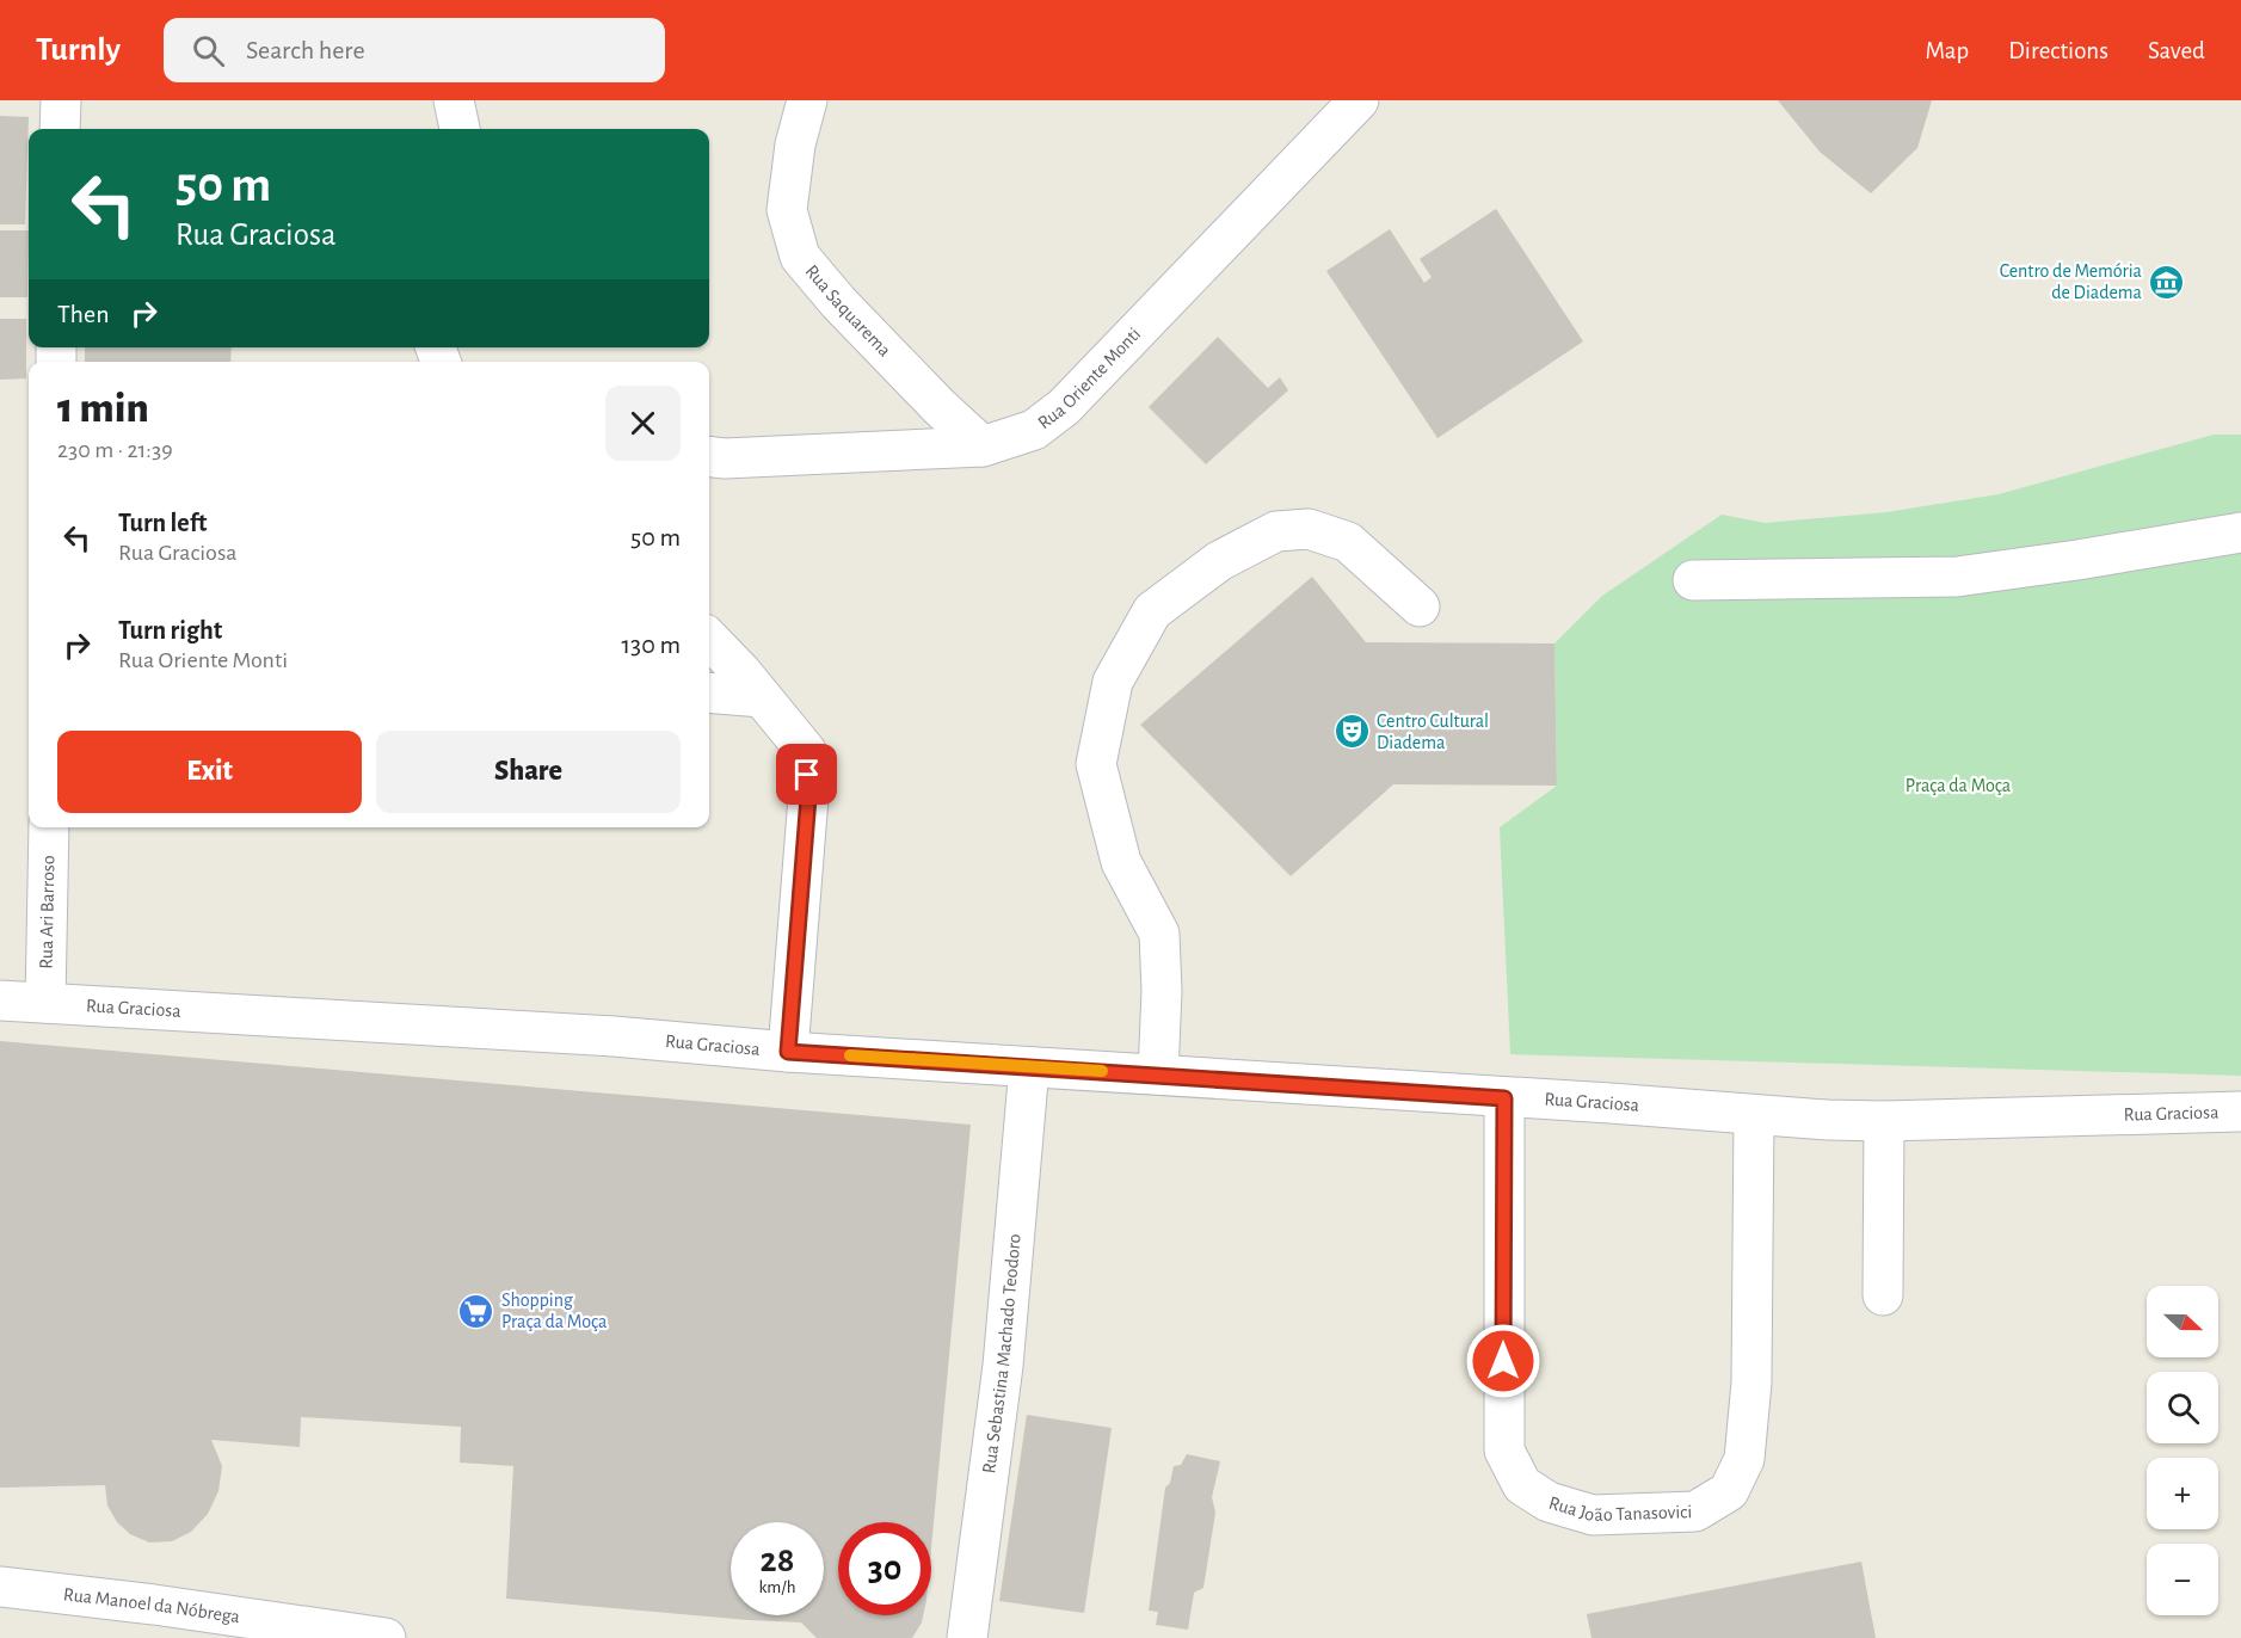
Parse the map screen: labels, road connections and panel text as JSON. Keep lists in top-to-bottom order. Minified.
{"streets":{"street":["Rua Saquarema","Rua Oriente Monti","Rua Ari Barroso","Rua Graciosa","Rua Sebastina Machado Teodoro","Rua João Tanasovici","Rua Manoel da Nóbrega"]},"crossings":[["Rua Saquarema","Rua Oriente Monti"],["Rua Ari Barroso","Rua Graciosa"],["Rua Graciosa","Rua Sebastina Machado Teodoro"],["Rua Graciosa","Rua João Tanasovici"]],"parks":["Praça da Moça"],"places":{"museum":["Centro de Memória de Diadema"],"theatre":["Centro Cultural Diadema"],"supermarket":["Shopping Praça da Moça"]},"north":"right","page":{"header":"Turnly","search":"Search here","nav":["Map","Directions","Saved"],"turn":["50 m","Rua Graciosa"],"then":"Then","heading":["1 min","230 m · 21:39"],"list":[{"name":"Turn left","note":"Rua Graciosa","value":"50 m"},{"name":"Turn right","note":"Rua Oriente Monti","value":"130 m"}],"buttons":["Exit","Share"],"map_buttons":["+","−"],"speed":"28 km/h","limit":"30"}}
